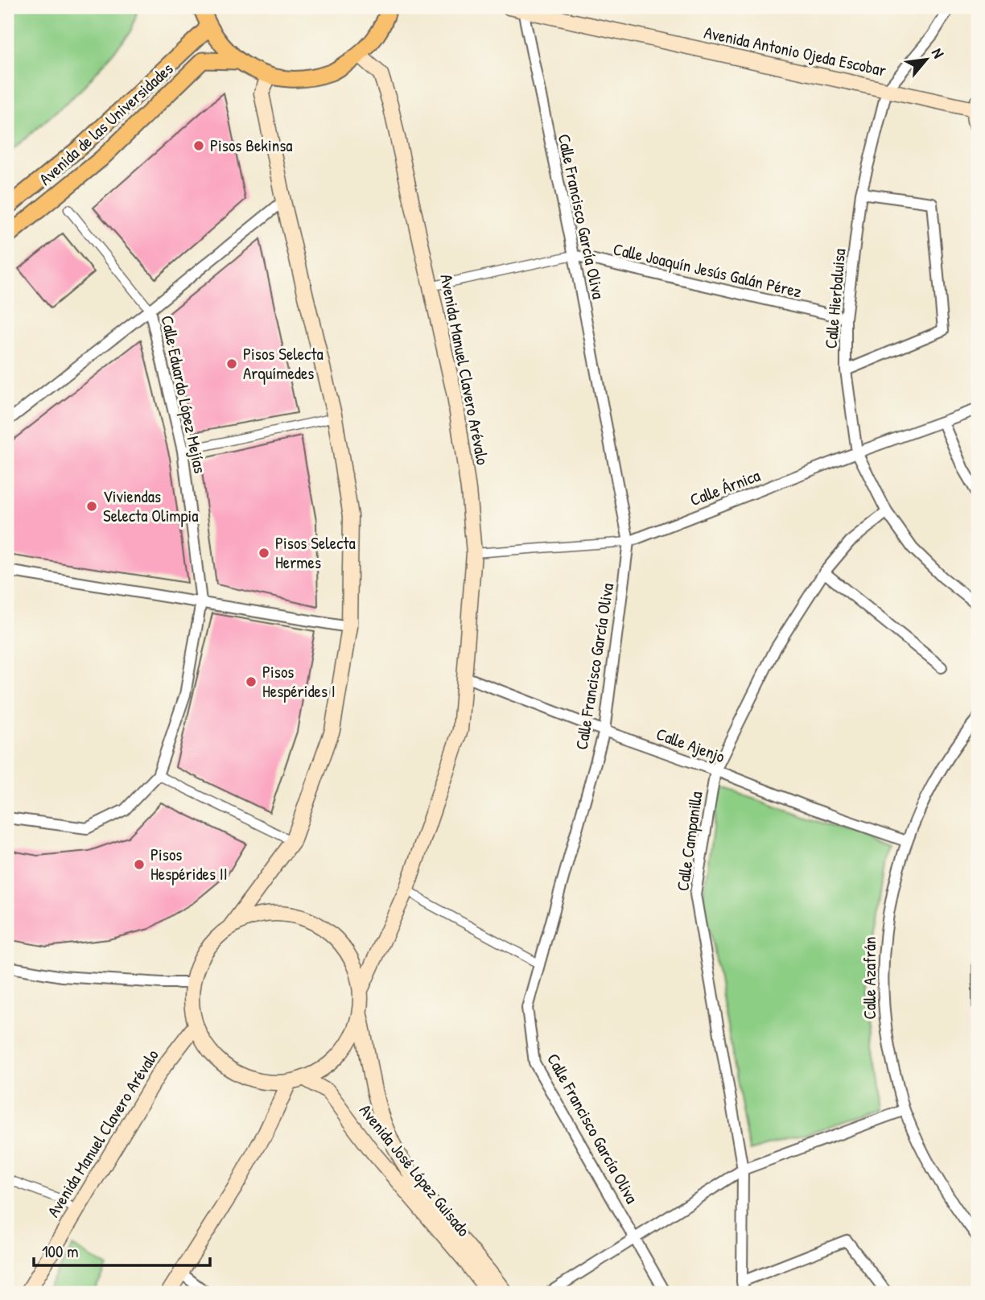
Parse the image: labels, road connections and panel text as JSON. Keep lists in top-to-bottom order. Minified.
{"streets":{"main road":["Avenida Antonio Ojeda Escobar","Avenida de las Universidades","Avenida Manuel Clavero Arévalo","Avenida José López Guisado"],"street":["Calle Francisco García Oliva","Calle Joaquín Jesús Galán Pérez","Calle Hierbaluisa","Calle Eduardo López Mejías","Calle Árnica","Calle Ajenjo","Calle Campanilla","Calle Azafrán"]},"crossings":[["Avenida Antonio Ojeda Escobar","Calle Francisco García Oliva"],["Avenida Antonio Ojeda Escobar","Calle Hierbaluisa"],["Calle Francisco García Oliva","Calle Joaquín Jesús Galán Pérez"],["Calle Francisco García Oliva","Calle Árnica"],["Calle Francisco García Oliva","Calle Ajenjo"],["Calle Joaquín Jesús Galán Pérez","Calle Hierbaluisa"],["Calle Joaquín Jesús Galán Pérez","Avenida Manuel Clavero Arévalo"],["Calle Hierbaluisa","Calle Árnica"],["Calle Hierbaluisa","Calle Campanilla"],["Avenida Manuel Clavero Arévalo","Calle Árnica"],["Avenida Manuel Clavero Arévalo","Calle Ajenjo"],["Avenida Manuel Clavero Arévalo","Avenida José López Guisado"],["Calle Ajenjo","Calle Campanilla"],["Calle Ajenjo","Calle Azafrán"]],"places":["Pisos Bekinsa","Pisos Selecta Arquímedes","Viviendas Selecta Olimpia","Pisos Selecta Hermes","Pisos Hespérides I","Pisos Hespérides II"],"scale_bar":"100 m","north":"top right"}
